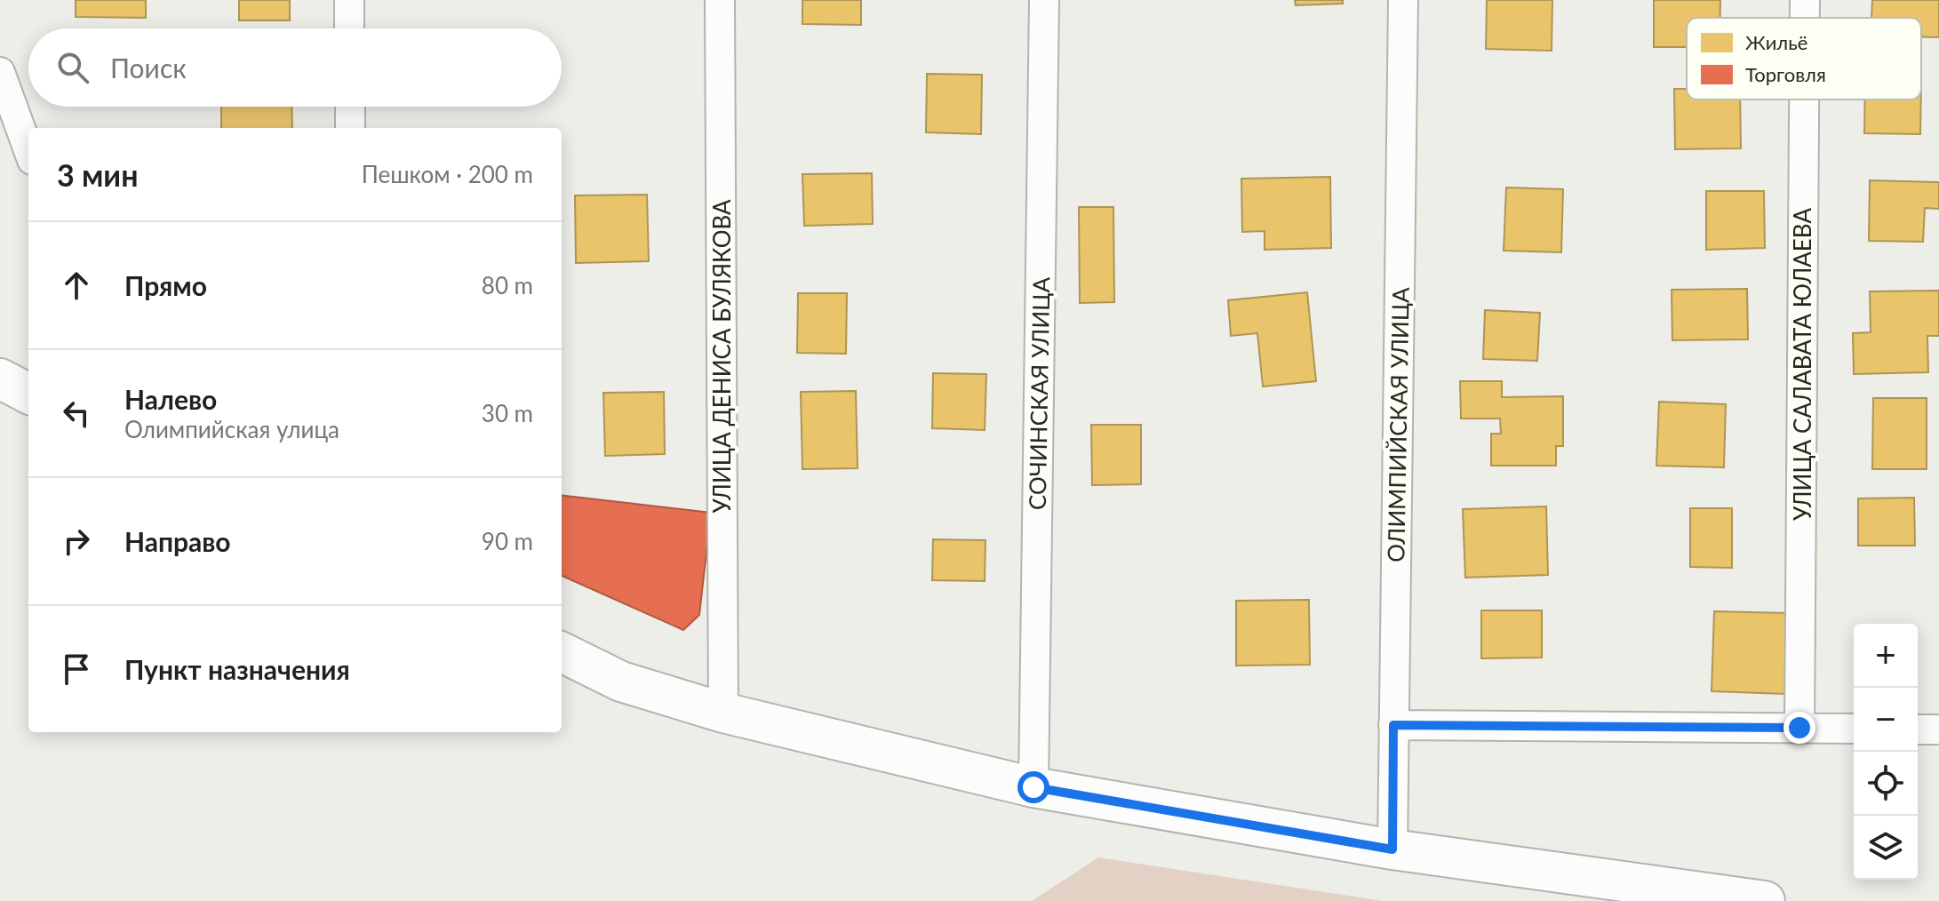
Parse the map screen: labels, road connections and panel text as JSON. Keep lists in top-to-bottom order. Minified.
{"streets":{"street":["УЛИЦА ДЕНИСА БУЛЯКОВА","УЛИЦА САЛАВАТА ЮЛАЕВА","СОЧИНСКАЯ УЛИЦА","ОЛИМПИЙСКАЯ УЛИЦА"]},"legend":["Жильё","Торговля"],"page":{"search":"Поиск","heading":["3 мин","Пешком · 200 m"],"list":[["Прямо","80 m"],["Налево","Олимпийская улица","30 m"],["Направо","90 m"],"Пункт назначения"],"map_buttons":["+","−"]}}
